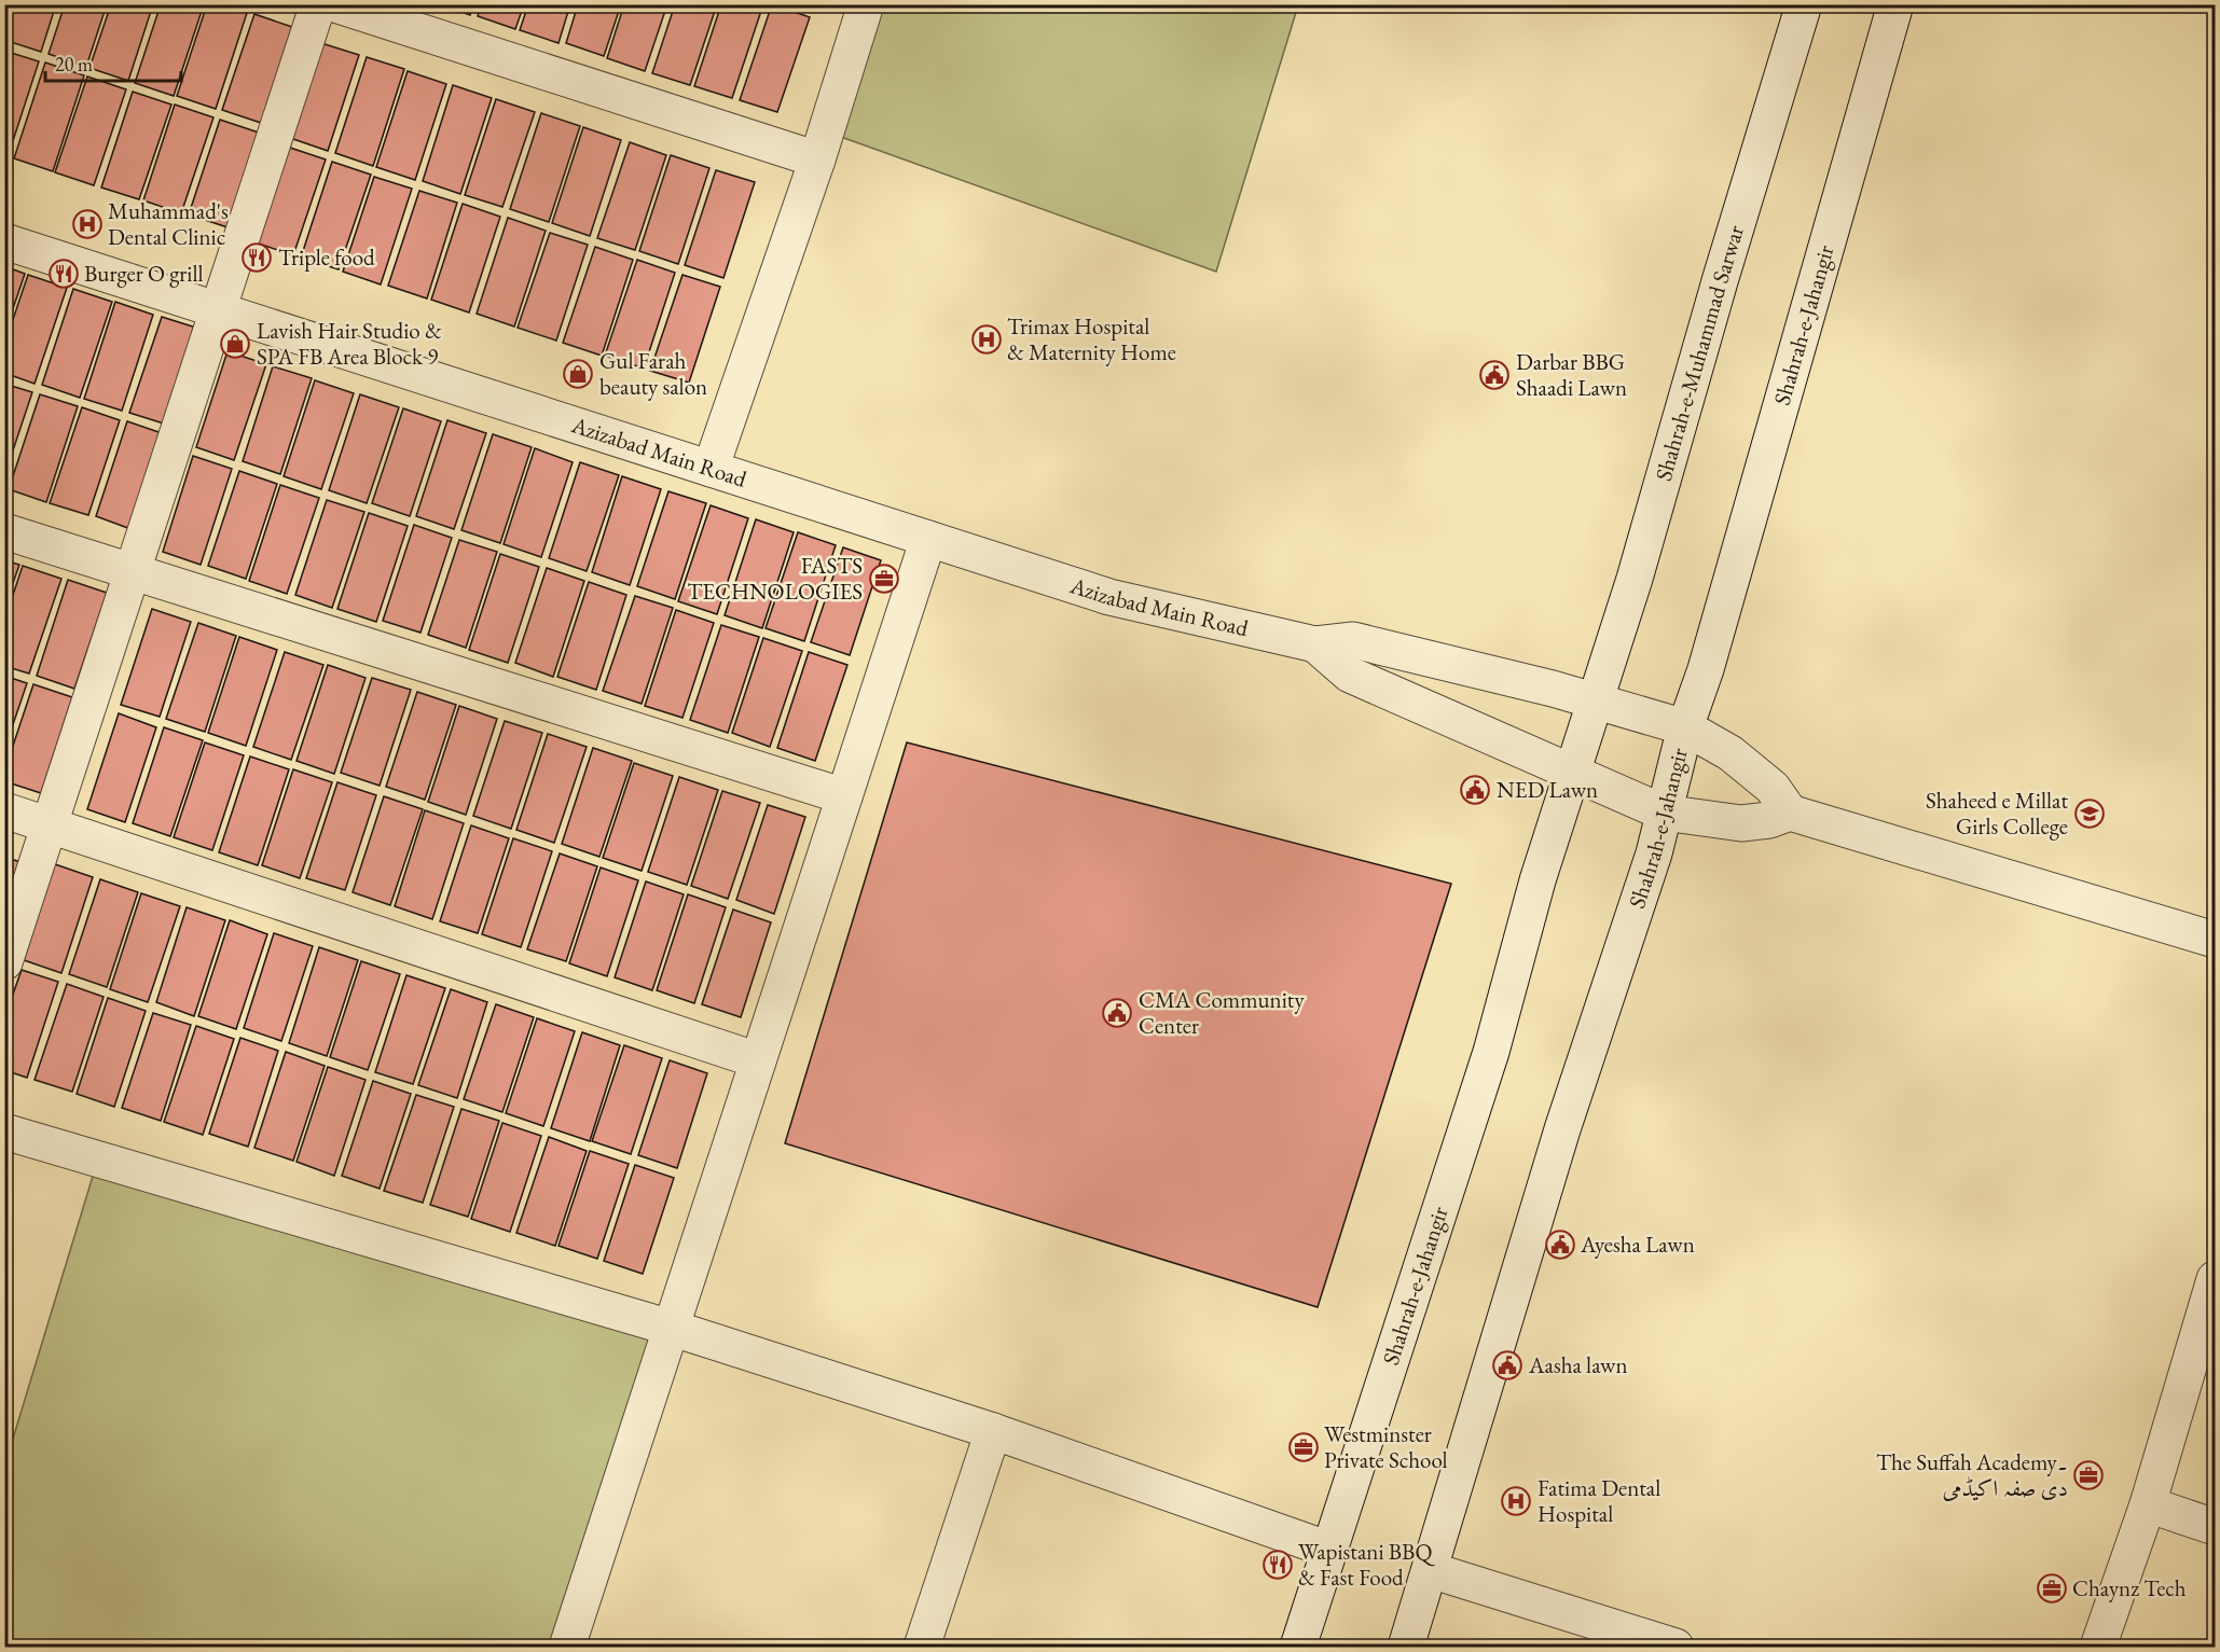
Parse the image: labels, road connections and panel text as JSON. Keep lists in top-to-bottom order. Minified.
{"streets":{"street":["Shahrah-e-Jahangir","Shahrah-e-Muhammad Sarwar","Azizabad Main Road"]},"crossings":[["Shahrah-e-Jahangir","Shahrah-e-Muhammad Sarwar"],["Shahrah-e-Jahangir","Azizabad Main Road"],["Shahrah-e-Muhammad Sarwar","Azizabad Main Road"]],"places":{"hospital":["Muhammad's Dental Clinic","Trimax Hospital & Maternity Home","Fatima Dental Hospital"],"restaurant":["Triple food","Burger O grill","Wapistani BBQ & Fast Food"],"shop":["Lavish Hair Studio & SPA FB Area Block 9","Gul Farah beauty salon"],"public building":["Darbar BBG Shaadi Lawn","NED Lawn","CMA Community Center","Ayesha Lawn","Aasha lawn"],"office":["FASTS TECHNOLOGIES","Westminster Private School","The Suffah Academy۔ دی صفہ اکیڈمی","Chaynz Tech"],"school or university":["Shaheed e Millat Girls College"]},"scale_bar":"20 m"}
